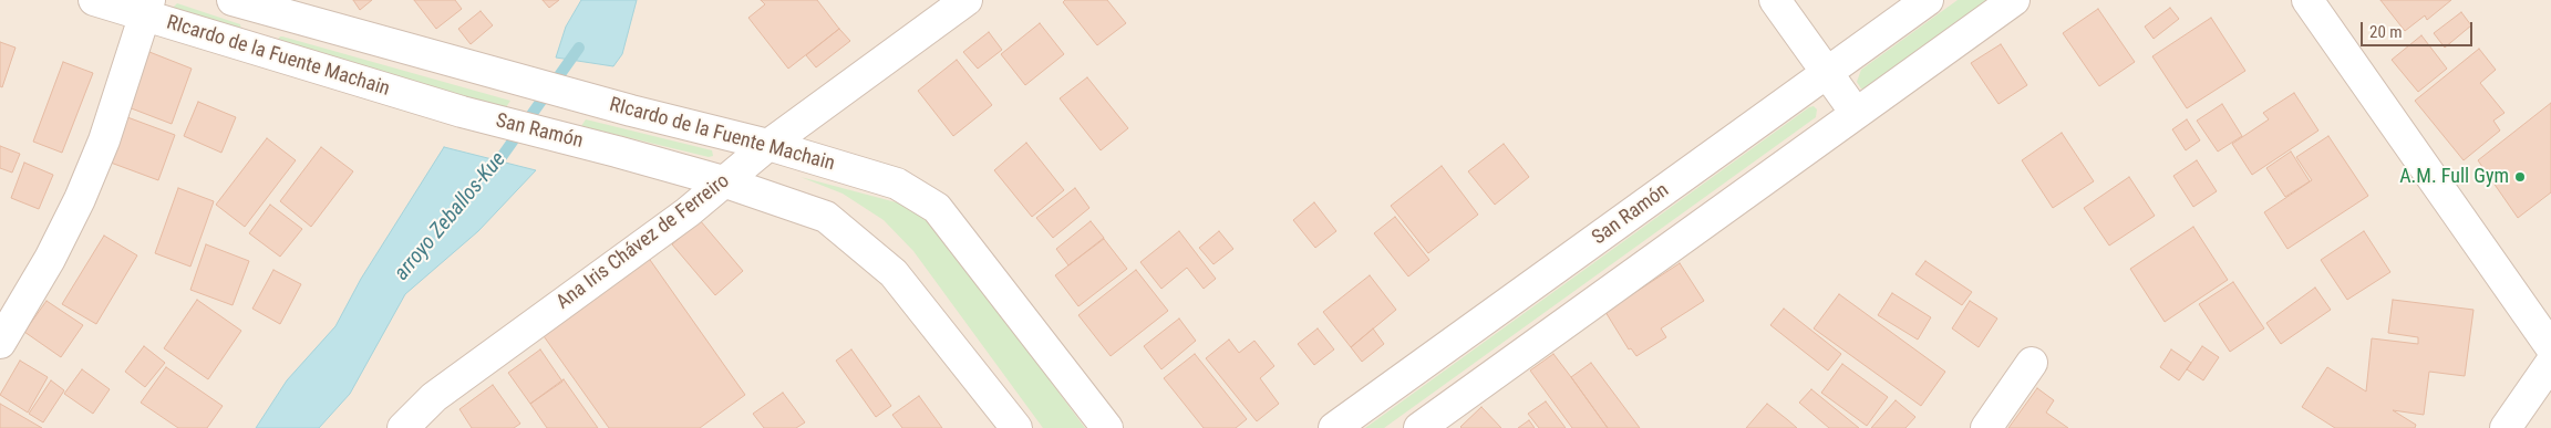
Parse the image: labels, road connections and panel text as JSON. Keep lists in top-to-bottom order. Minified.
{"streets":{"street":["RIcardo de la Fuente Machain","San Ramón","Ana Iris Chávez de Ferreiro"]},"crossings":[["RIcardo de la Fuente Machain","San Ramón"],["RIcardo de la Fuente Machain","Ana Iris Chávez de Ferreiro"],["San Ramón","Ana Iris Chávez de Ferreiro"]],"water":["arroyo Zeballos-Kue"],"places":["A.M. Full Gym"],"scale_bar":"20 m"}
